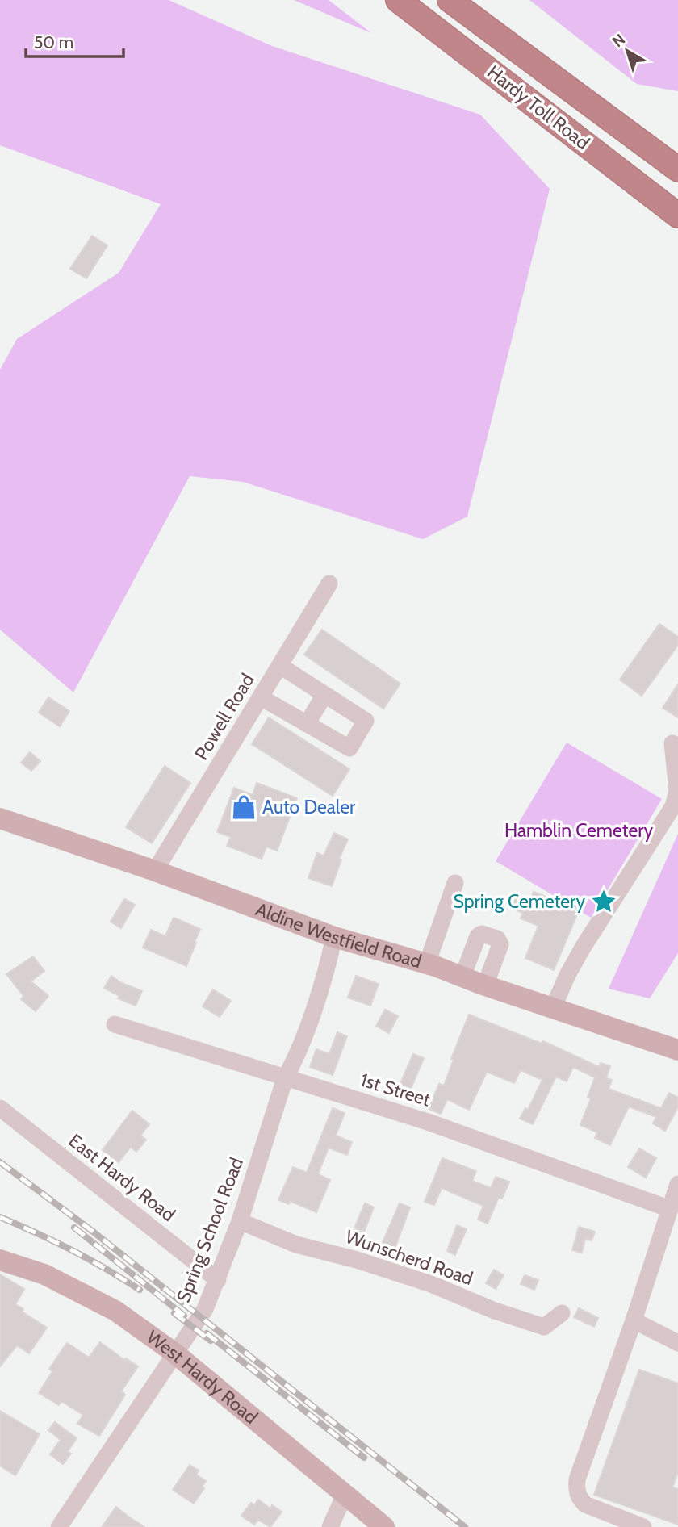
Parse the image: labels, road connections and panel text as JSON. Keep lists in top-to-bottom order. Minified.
{"streets":{"highway":["Hardy Toll Road"],"main road":["Aldine Westfield Road","West Hardy Road"],"street":["Powell Road","1st Street","East Hardy Road","Spring School Road","Wunscherd Road"]},"crossings":[["Powell Road","Aldine Westfield Road"],["Aldine Westfield Road","Spring School Road"],["1st Street","Spring School Road"],["East Hardy Road","Spring School Road"],["Spring School Road","Wunscherd Road"],["Spring School Road","West Hardy Road"]],"parks":["Hamblin Cemetery"],"places":{"shop":["Auto Dealer"],"place":["Spring Cemetery"]},"scale_bar":"50 m","north":"top left"}
